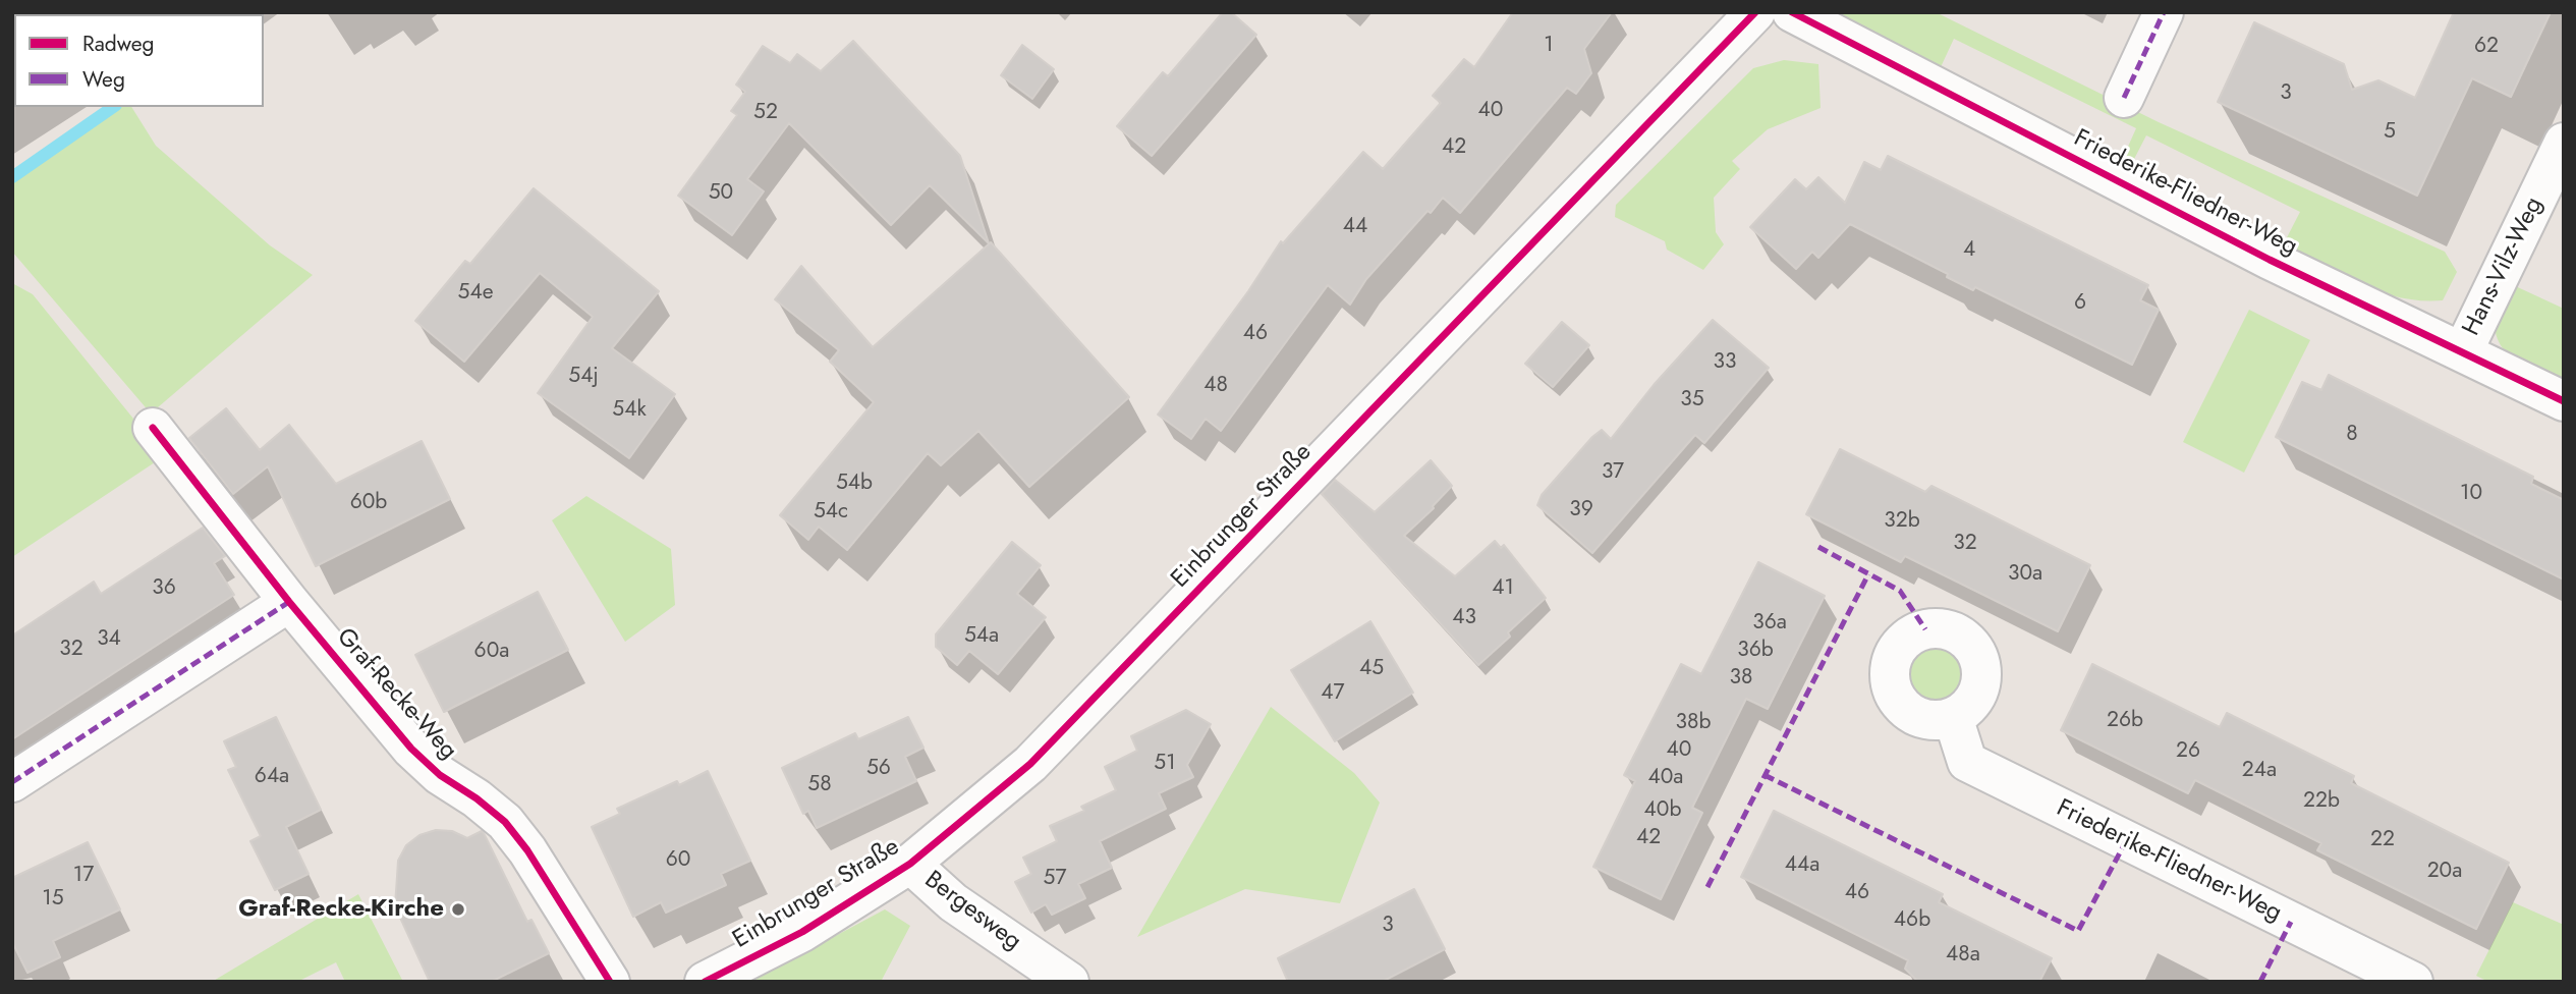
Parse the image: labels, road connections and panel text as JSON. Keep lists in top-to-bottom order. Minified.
{"streets":{"street":["Friederike-Fliedner-Weg","Hans-Vilz-Weg","Einbrunger Straße","Graf-Recke-Weg","Bergesweg"]},"crossings":[["Friederike-Fliedner-Weg","Hans-Vilz-Weg"],["Einbrunger Straße","Bergesweg"]],"places":["Graf-Recke-Kirche"],"house_numbers":["1","62","3","40","52","5","42","50","44","4","54e","6","46","33","54j","48","35","54k","8","37","54b","10","60b","39","54c","32b","32","30a","36","41","43","36a","54a","34","32","36b","60a","45","38","47","26b","38b","40","26","51","56","24a","64a","40a","58","22b","40b","42","22","60","44a","20a","17","57","46","15","46b","3","48a"],"legend":["Radweg","Weg"]}
